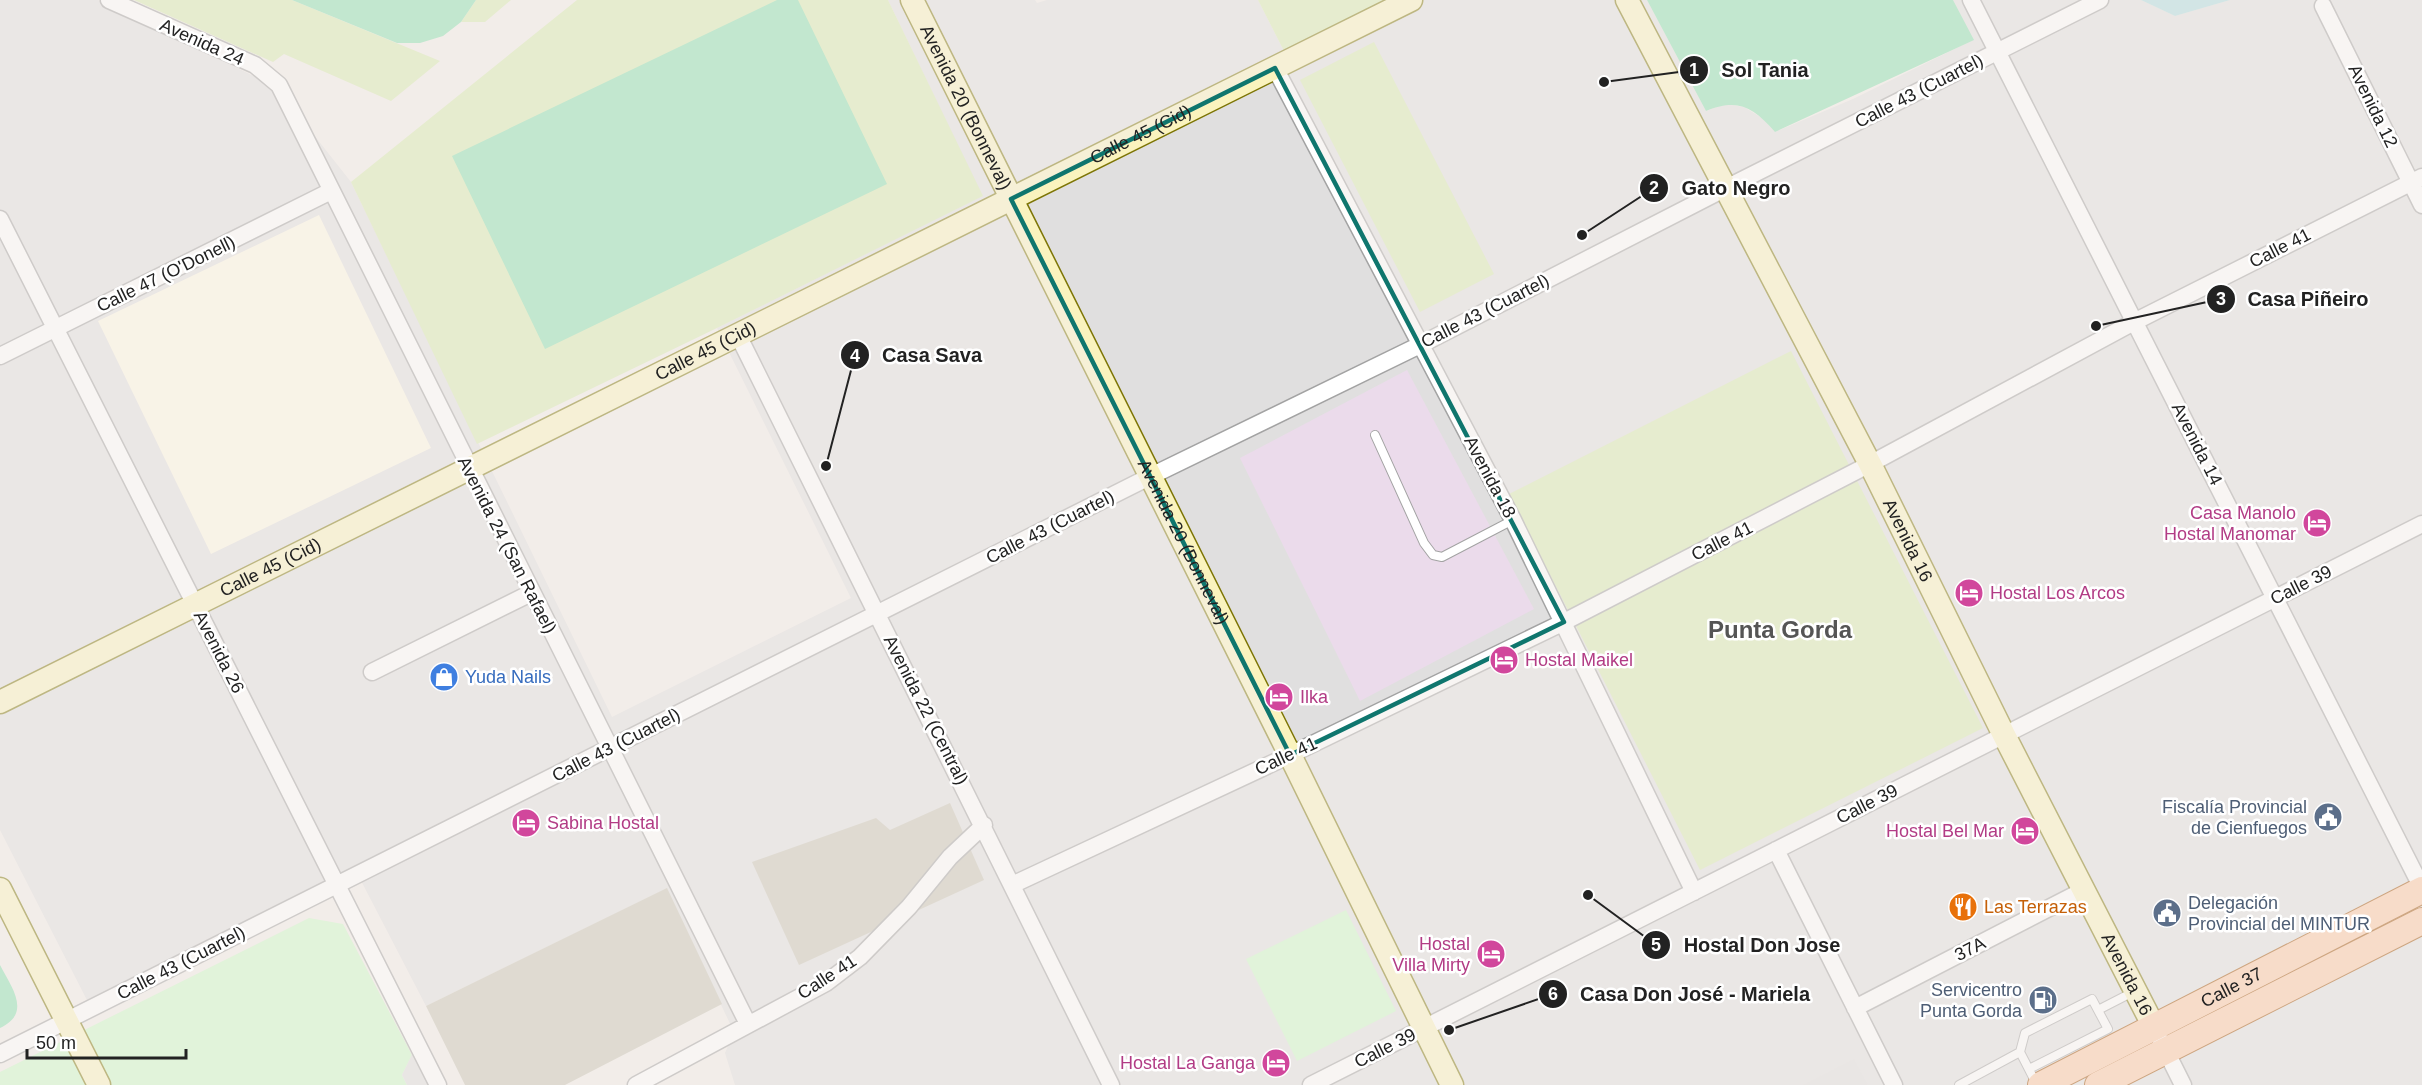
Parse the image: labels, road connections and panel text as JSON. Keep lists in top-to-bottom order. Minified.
{"streets":{"main road":["Calle 37"],"street":["Avenida 24","Calle 43 (Cuartel)","Avenida 12","Avenida 20 (Bonneval)","Calle 45 (Cid)","Calle 41","Calle 47 (O'Donell)","Avenida 14","Avenida 18","Avenida 16","Avenida 24 (San Rafael)","Calle 39","Avenida 26","Avenida 22 (Central)","37A"]},"crossings":[["Avenida 24","Avenida 24 (San Rafael)"],["Calle 43 (Cuartel)","Avenida 20 (Bonneval)"],["Calle 43 (Cuartel)","Avenida 14"],["Calle 43 (Cuartel)","Avenida 18"],["Calle 43 (Cuartel)","Avenida 16"],["Calle 43 (Cuartel)","Avenida 24 (San Rafael)"],["Calle 43 (Cuartel)","Avenida 26"],["Calle 43 (Cuartel)","Avenida 22 (Central)"],["Avenida 12","Calle 41"],["Avenida 20 (Bonneval)","Calle 45 (Cid)"],["Avenida 20 (Bonneval)","Calle 41"],["Avenida 20 (Bonneval)","Calle 39"],["Calle 45 (Cid)","Avenida 18"],["Calle 45 (Cid)","Avenida 24 (San Rafael)"],["Calle 45 (Cid)","Avenida 26"],["Calle 45 (Cid)","Avenida 22 (Central)"],["Calle 41","Avenida 14"],["Calle 41","Avenida 18"],["Calle 41","Avenida 16"],["Calle 41","Avenida 24 (San Rafael)"],["Calle 41","Avenida 22 (Central)"],["Calle 47 (O'Donell)","Avenida 24 (San Rafael)"],["Calle 47 (O'Donell)","Avenida 26"],["Avenida 14","Calle 39"],["Avenida 14","Calle 37"],["Avenida 18","Calle 39"],["Avenida 16","Calle 39"],["Avenida 16","37A"],["Avenida 16","Calle 37"]],"districts":["Punta Gorda"],"places":{"other":["Sol Tania","Gato Negro","Casa Piñeiro","Casa Sava","Hostal Don Jose","Casa Don José - Mariela"],"hotel":["Casa Manolo Hostal Manomar","Hostal Los Arcos","Hostal Maikel","Ilka","Sabina Hostal","Hostal Bel Mar","Hostal Villa Mirty","Hostal La Ganga"],"shop":["Yuda Nails"],"public building":["Fiscalía Provincial de Cienfuegos","Delegación Provincial del MINTUR"],"restaurant":["Las Terrazas"],"fuel station":["Servicentro Punta Gorda"]},"scale_bar":"50 m"}
